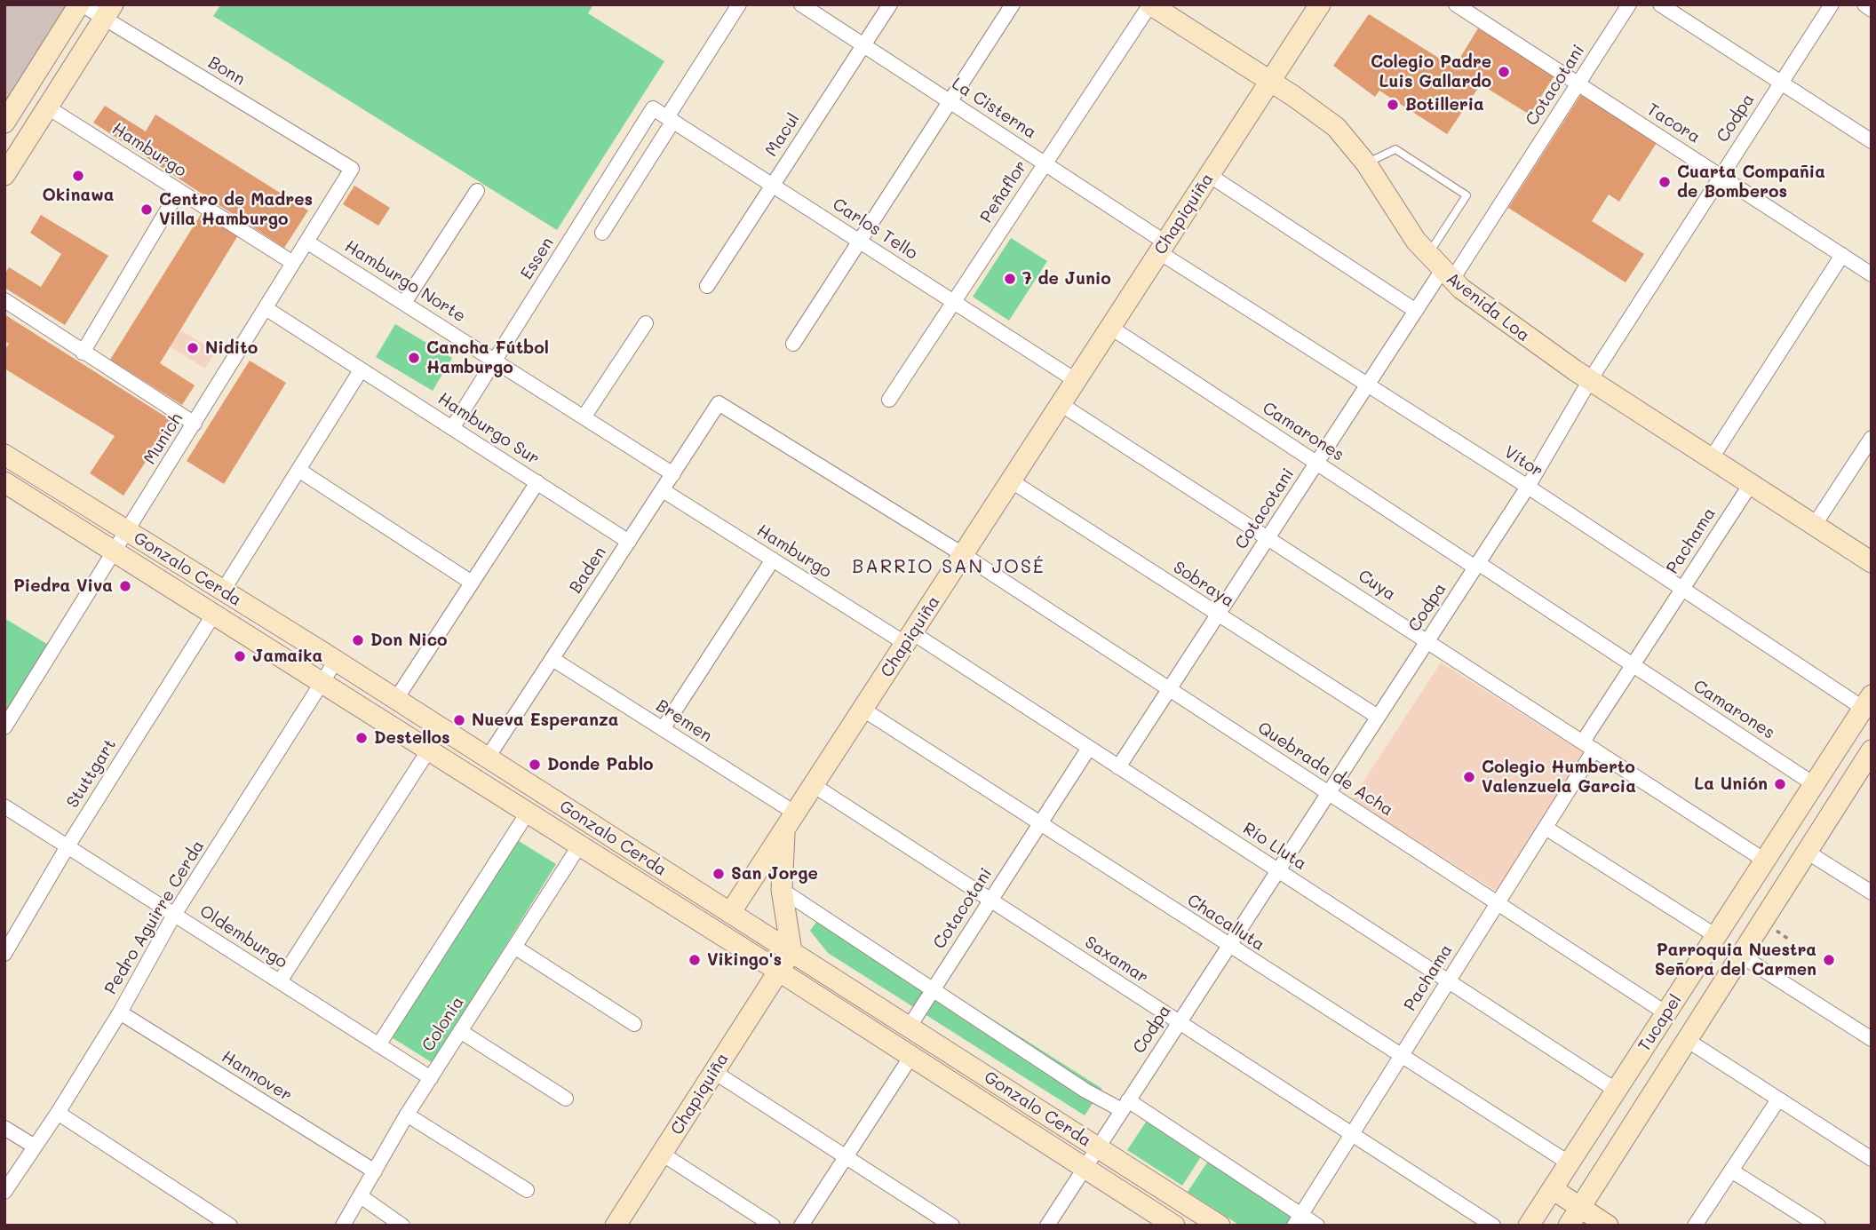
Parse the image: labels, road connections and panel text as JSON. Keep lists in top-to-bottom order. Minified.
{"streets":{"street":["Bonn","Cotacotani","La Cisterna","Codpa","Tacora","Macul","Hamburgo","Peñaflor","Chapiquiña","Carlos Tello","Essen","Hamburgo Norte","Avenida Loa","Hamburgo Sur","Camarones","Munich","Vítor","Pachama","Gonzalo Cerda","Baden","Sobraya","Cuya","Bremen","Quebrada de Acha","Stuttgart","Río Lluta","Pedro Aguirre Cerda","Chacalluta","Oldemburgo","Saxamar","Tucapel","Colonia","Hannover"]},"crossings":[["Bonn","Munich"],["Cotacotani","Tacora"],["Cotacotani","Avenida Loa"],["Cotacotani","Camarones"],["Cotacotani","Vítor"],["Cotacotani","Gonzalo Cerda"],["Cotacotani","Sobraya"],["Cotacotani","Cuya"],["Cotacotani","Quebrada de Acha"],["Cotacotani","Río Lluta"],["Cotacotani","Chacalluta"],["Cotacotani","Saxamar"],["La Cisterna","Macul"],["La Cisterna","Peñaflor"],["La Cisterna","Chapiquiña"],["La Cisterna","Vítor"],["Codpa","Tacora"],["Codpa","Avenida Loa"],["Codpa","Camarones"],["Codpa","Vítor"],["Codpa","Gonzalo Cerda"],["Codpa","Sobraya"],["Codpa","Cuya"],["Codpa","Quebrada de Acha"],["Codpa","Río Lluta"],["Codpa","Chacalluta"],["Codpa","Saxamar"],["Macul","Carlos Tello"],["Hamburgo","Chapiquiña"],["Hamburgo","Munich"],["Hamburgo","Baden"],["Hamburgo","Río Lluta"],["Peñaflor","Carlos Tello"],["Peñaflor","Avenida Loa"],["Chapiquiña","Carlos Tello"],["Chapiquiña","Avenida Loa"],["Chapiquiña","Camarones"],["Chapiquiña","Vítor"],["Chapiquiña","Gonzalo Cerda"],["Chapiquiña","Baden"],["Chapiquiña","Sobraya"],["Chapiquiña","Cuya"],["Chapiquiña","Bremen"],["Chapiquiña","Quebrada de Acha"],["Chapiquiña","Río Lluta"],["Chapiquiña","Chacalluta"],["Chapiquiña","Saxamar"],["Carlos Tello","Essen"],["Essen","Hamburgo Norte"],["Essen","Hamburgo Sur"],["Hamburgo Norte","Munich"],["Hamburgo Norte","Baden"],["Avenida Loa","Pachama"],["Hamburgo Sur","Munich"],["Hamburgo Sur","Baden"],["Camarones","Pachama"],["Camarones","Tucapel"],["Munich","Gonzalo Cerda"],["Vítor","Pachama"],["Vítor","Tucapel"],["Pachama","Cuya"],["Pachama","Quebrada de Acha"],["Pachama","Río Lluta"],["Pachama","Chacalluta"],["Pachama","Saxamar"],["Gonzalo Cerda","Baden"],["Gonzalo Cerda","Stuttgart"],["Gonzalo Cerda","Pedro Aguirre Cerda"],["Gonzalo Cerda","Colonia"],["Baden","Bremen"],["Baden","Quebrada de Acha"],["Cuya","Tucapel"],["Quebrada de Acha","Tucapel"],["Stuttgart","Oldemburgo"],["Río Lluta","Tucapel"],["Pedro Aguirre Cerda","Oldemburgo"],["Pedro Aguirre Cerda","Hannover"],["Chacalluta","Tucapel"],["Oldemburgo","Colonia"],["Colonia","Hannover"]],"districts":["BARRIO SAN JOSÉ"],"places":["Colegio Padre Luis Gallardo","Botilleria","Okinawa","Cuarta Compañia de Bomberos","Centro de Madres Villa Hamburgo","7 de Junio","Nidito","Cancha Fútbol Hamburgo","Piedra Viva","Don Nico","Jamaika","Nueva Esperanza","Destellos","Donde Pablo","Colegio Humberto Valenzuela Garcia","La Unión","San Jorge","Vikingo's","Parroquia Nuestra Señora del Carmen"]}
